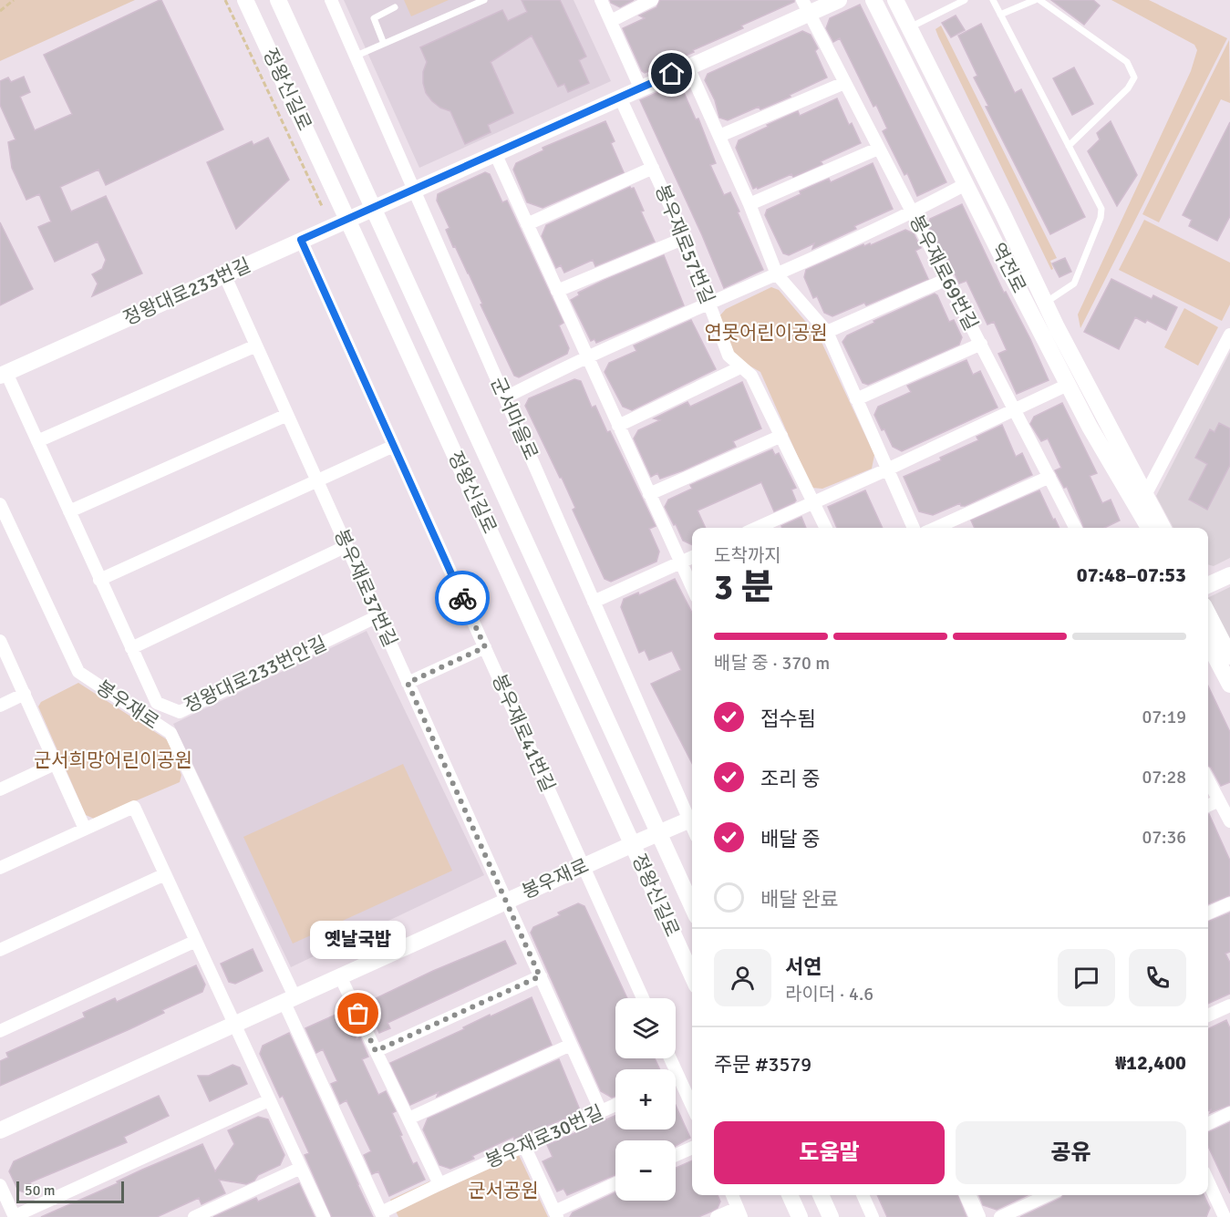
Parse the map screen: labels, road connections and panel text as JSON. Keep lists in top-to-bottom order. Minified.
{"streets":{"street":["정왕신길로","봉우재로57번길","역전로","봉우재로69번길","정왕대로233번길","군서마을로","봉우재로37번길","정왕대로233번안길","봉우재로","봉우재로41번길","봉우재로30번길"]},"crossings":[["정왕신길로","정왕대로233번길"],["정왕신길로","봉우재로"],["봉우재로57번길","정왕대로233번길"],["봉우재로69번길","정왕대로233번길"],["정왕대로233번길","군서마을로"],["정왕대로233번길","봉우재로37번길"],["정왕대로233번길","정왕대로233번안길"],["정왕대로233번길","봉우재로41번길"],["군서마을로","봉우재로"],["봉우재로37번길","정왕대로233번안길"],["봉우재로37번길","봉우재로"],["봉우재로37번길","봉우재로30번길"],["봉우재로","봉우재로41번길"]],"parks":["연못어린이공원","군서희망어린이공원","군서공원"],"places":["옛날국밥"],"scale_bar":"50 m","page":{"heading":["3 분","도착까지","07:48–07:53"],"panel":["서연","라이더 · 4.6","주문 #3579","₩12,400"],"bar":"배달 중 · 370 m","list":[["접수됨","07:19"],["조리 중","07:28"],["배달 중","07:36"],"배달 완료"],"bubble":"옛날국밥","map_buttons":["+","−"],"buttons":["도움말","공유"],"scale":"50 m"}}
